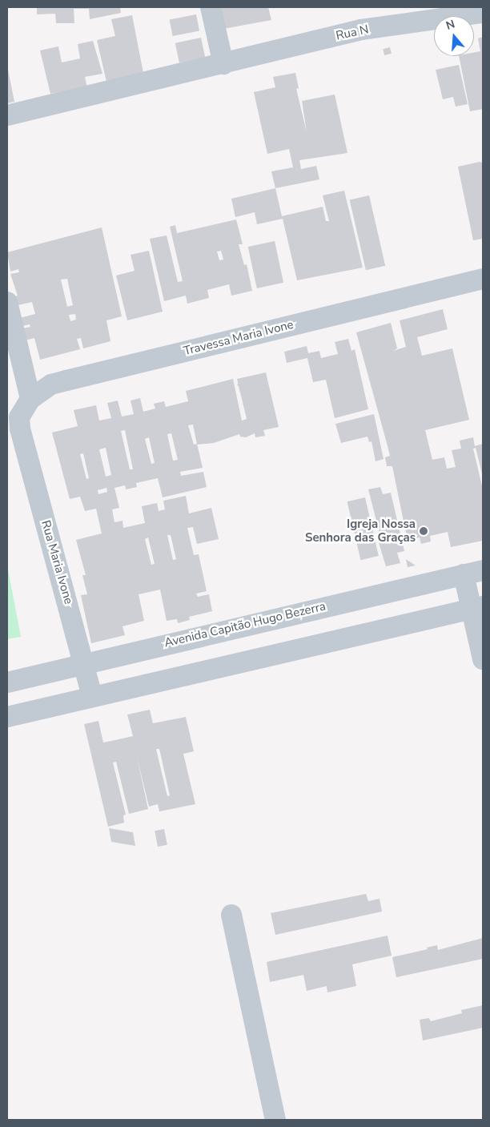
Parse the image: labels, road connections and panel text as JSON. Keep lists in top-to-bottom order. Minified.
{"streets":{"street":["Rua N","Travessa Maria Ivone","Rua Maria Ivone","Avenida Capitão Hugo Bezerra"]},"crossings":[["Travessa Maria Ivone","Rua Maria Ivone"],["Rua Maria Ivone","Avenida Capitão Hugo Bezerra"]],"places":["Igreja Nossa Senhora das Graças"],"north":"top"}
